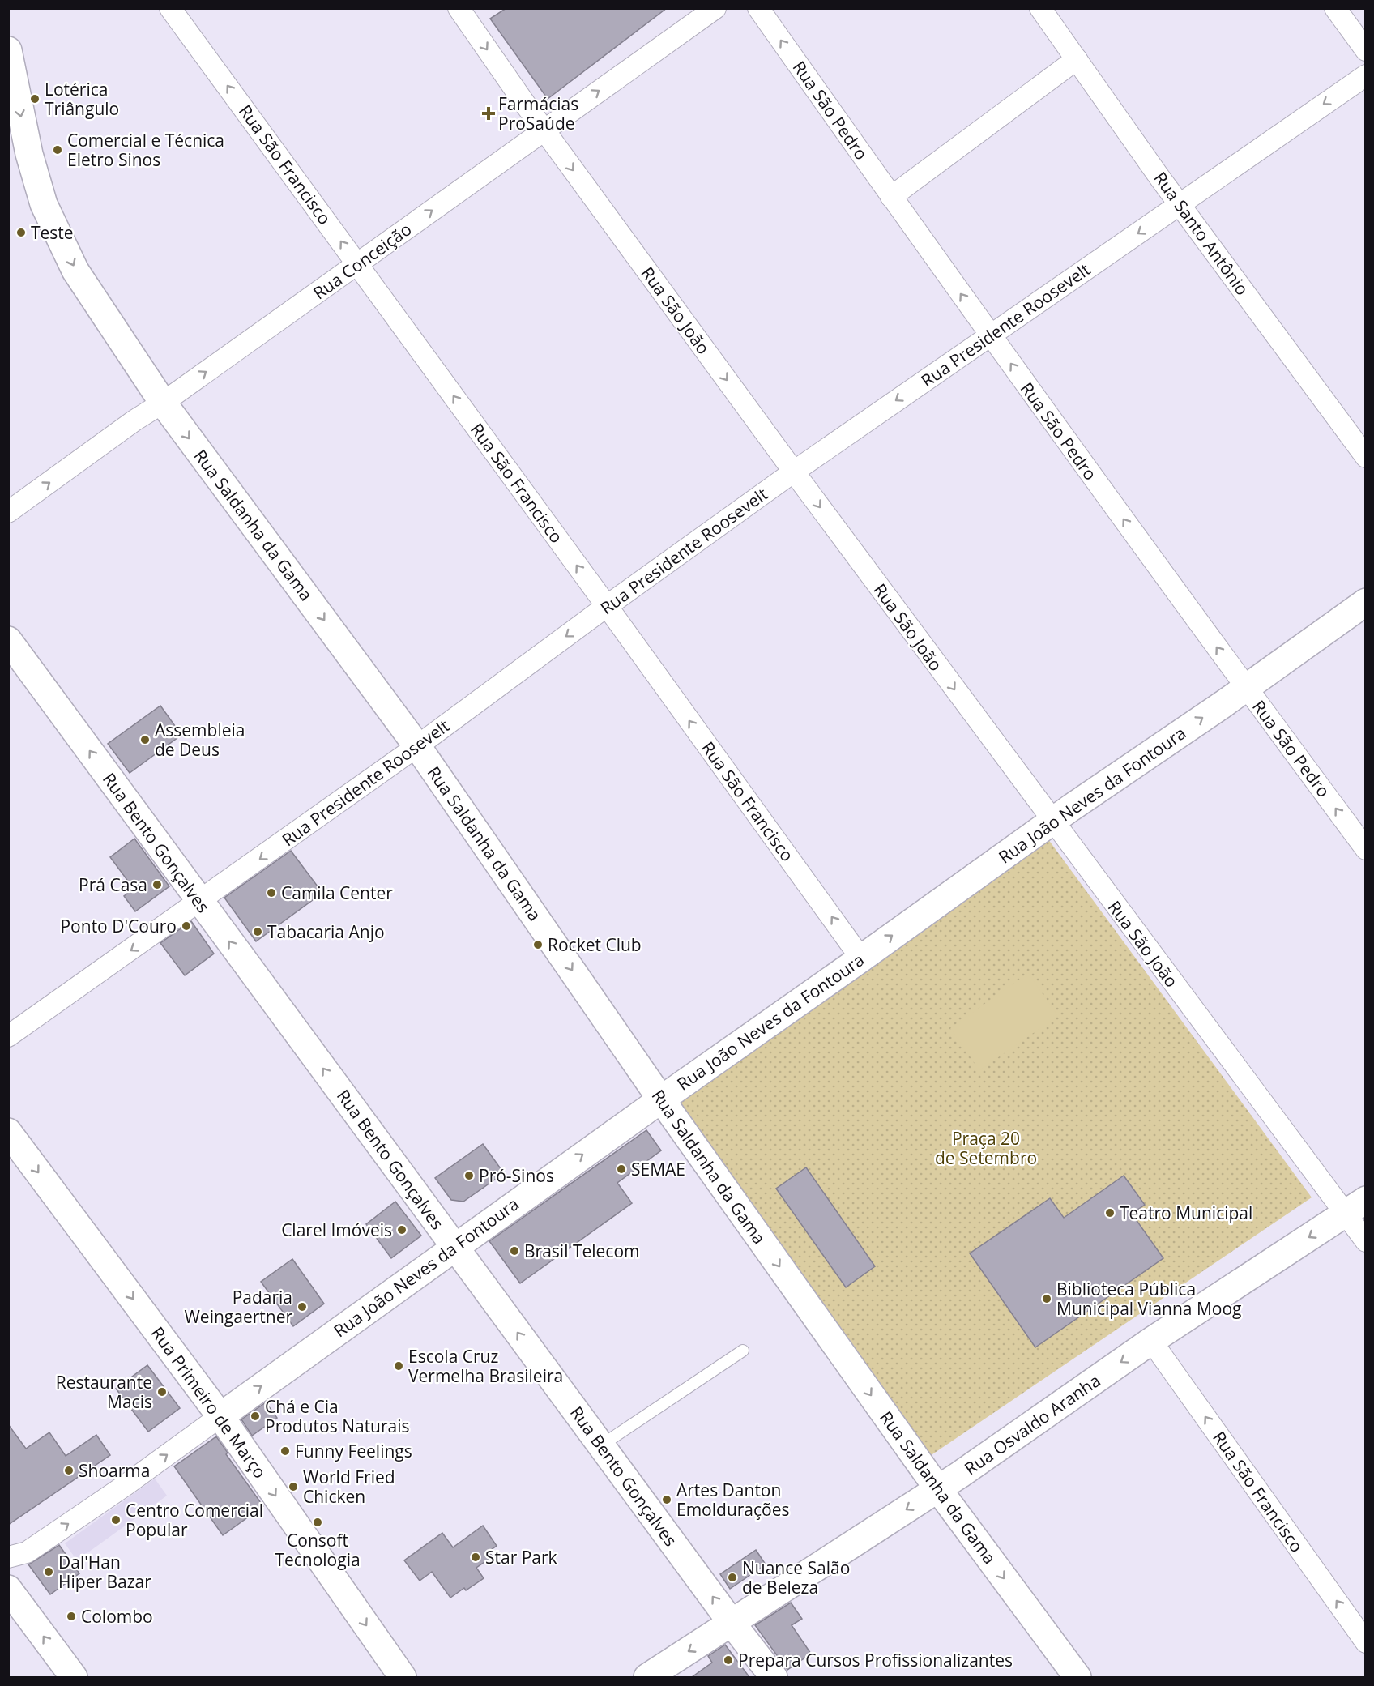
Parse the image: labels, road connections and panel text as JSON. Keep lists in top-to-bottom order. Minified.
{"streets":{"street":["Rua São Pedro","Rua São Francisco","Rua Santo Antônio","Rua Conceição","Rua São João","Rua Presidente Roosevelt","Rua Saldanha da Gama","Rua João Neves da Fontoura","Rua Bento Gonçalves","Rua Primeiro de Março","Rua Osvaldo Aranha"]},"crossings":[["Rua São Pedro","Rua Presidente Roosevelt"],["Rua São Pedro","Rua João Neves da Fontoura"],["Rua São Francisco","Rua Conceição"],["Rua São Francisco","Rua Presidente Roosevelt"],["Rua São Francisco","Rua João Neves da Fontoura"],["Rua São Francisco","Rua Osvaldo Aranha"],["Rua Santo Antônio","Rua Presidente Roosevelt"],["Rua Conceição","Rua São João"],["Rua Conceição","Rua Saldanha da Gama"],["Rua São João","Rua Presidente Roosevelt"],["Rua São João","Rua João Neves da Fontoura"],["Rua São João","Rua Osvaldo Aranha"],["Rua Presidente Roosevelt","Rua Saldanha da Gama"],["Rua Presidente Roosevelt","Rua Bento Gonçalves"],["Rua Saldanha da Gama","Rua João Neves da Fontoura"],["Rua Saldanha da Gama","Rua Osvaldo Aranha"],["Rua João Neves da Fontoura","Rua Bento Gonçalves"],["Rua João Neves da Fontoura","Rua Primeiro de Março"],["Rua Bento Gonçalves","Rua Osvaldo Aranha"]],"one_way":["Rua São Pedro","Rua São Francisco","Rua Conceição","Rua São João","Rua Presidente Roosevelt","Rua Saldanha da Gama","Rua João Neves da Fontoura","Rua Bento Gonçalves","Rua Primeiro de Março","Rua Osvaldo Aranha"],"parks":["Praça 20 de Setembro"],"places":{"other":["Lotérica Triângulo","Comercial e Técnica Eletro Sinos","Teste","Assembleia de Deus","Prá Casa","Camila Center","Ponto D'Couro","Tabacaria Anjo","Rocket Club","SEMAE","Pró-Sinos","Teatro Municipal","Clarel Imóveis","Brasil Telecom","Biblioteca Pública Municipal Vianna Moog","Padaria Weingaertner","Escola Cruz Vermelha Brasileira","Restaurante Macis","Chá e Cia Produtos Naturais","Funny Feelings","Shoarma","World Fried Chicken","Artes Danton Emoldurações","Centro Comercial Popular","Consoft Tecnologia","Star Park","Dal'Han Hiper Bazar","Nuance Salão de Beleza","Colombo","Prepara Cursos Profissionalizantes"],"health":["Farmácias ProSaúde"]}}
